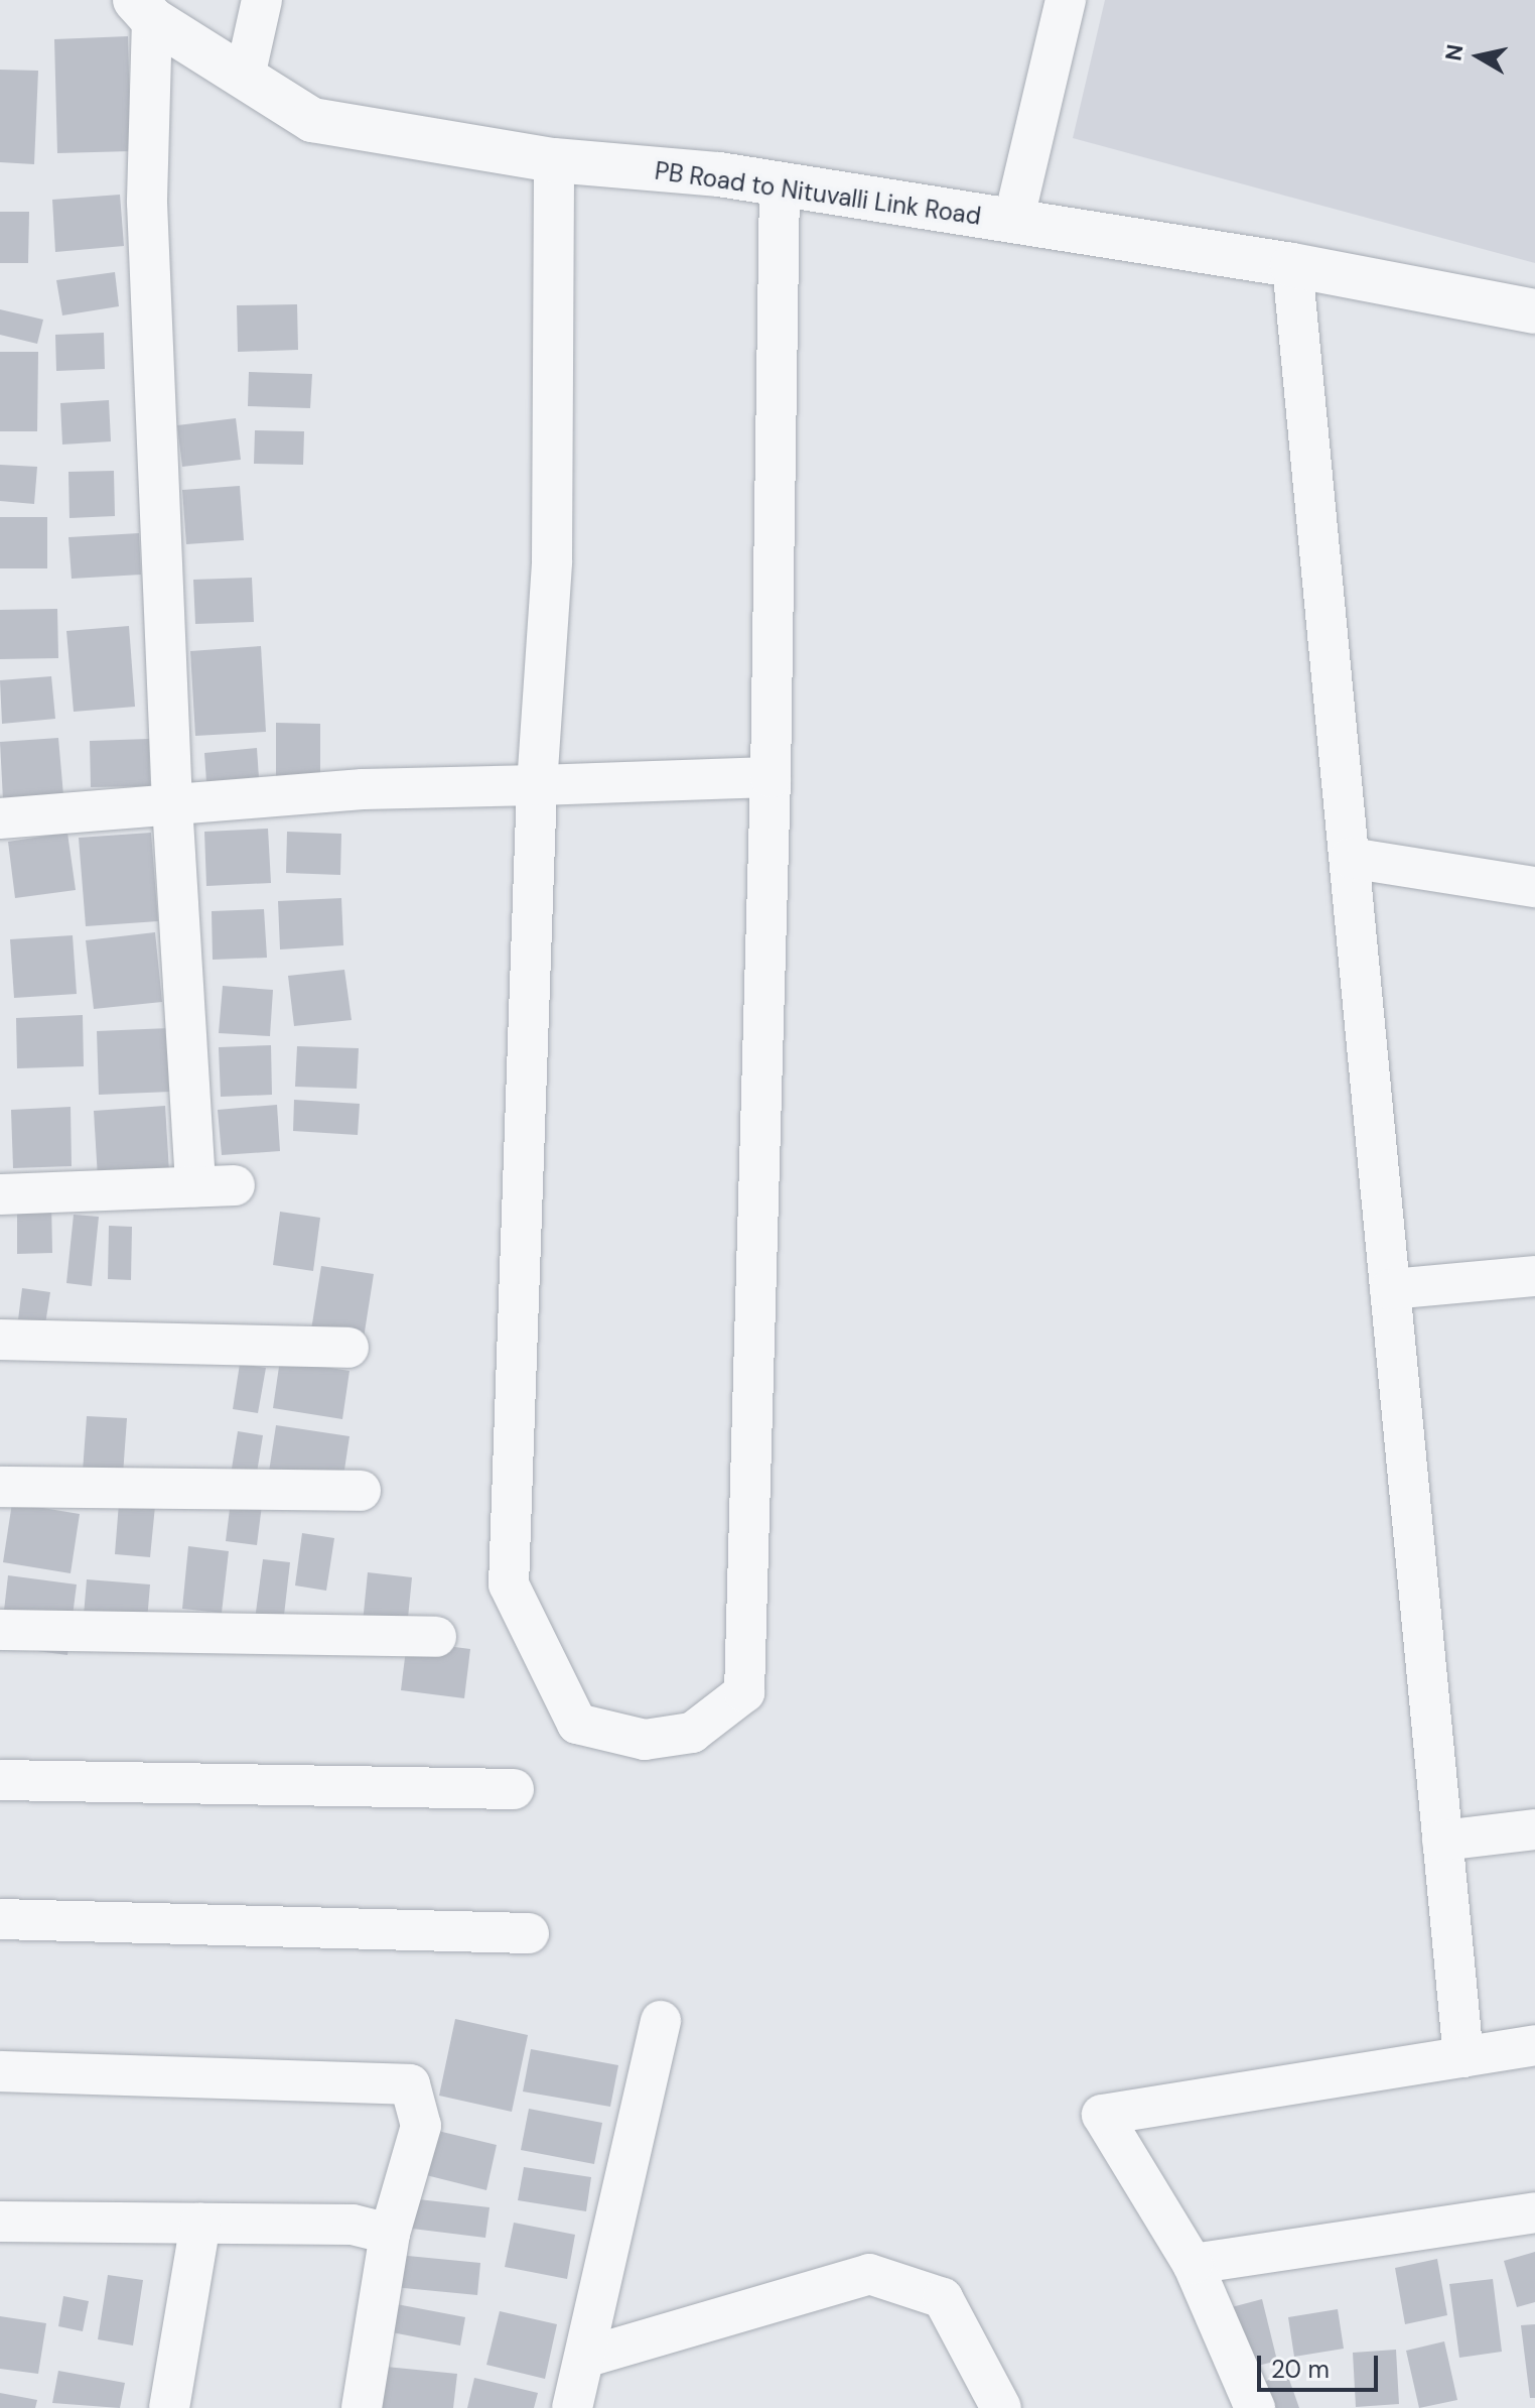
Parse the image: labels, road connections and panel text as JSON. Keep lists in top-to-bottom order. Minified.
{"streets":{"street":["PB Road to Nituvalli Link Road"]},"scale_bar":"20 m","north":"left"}
